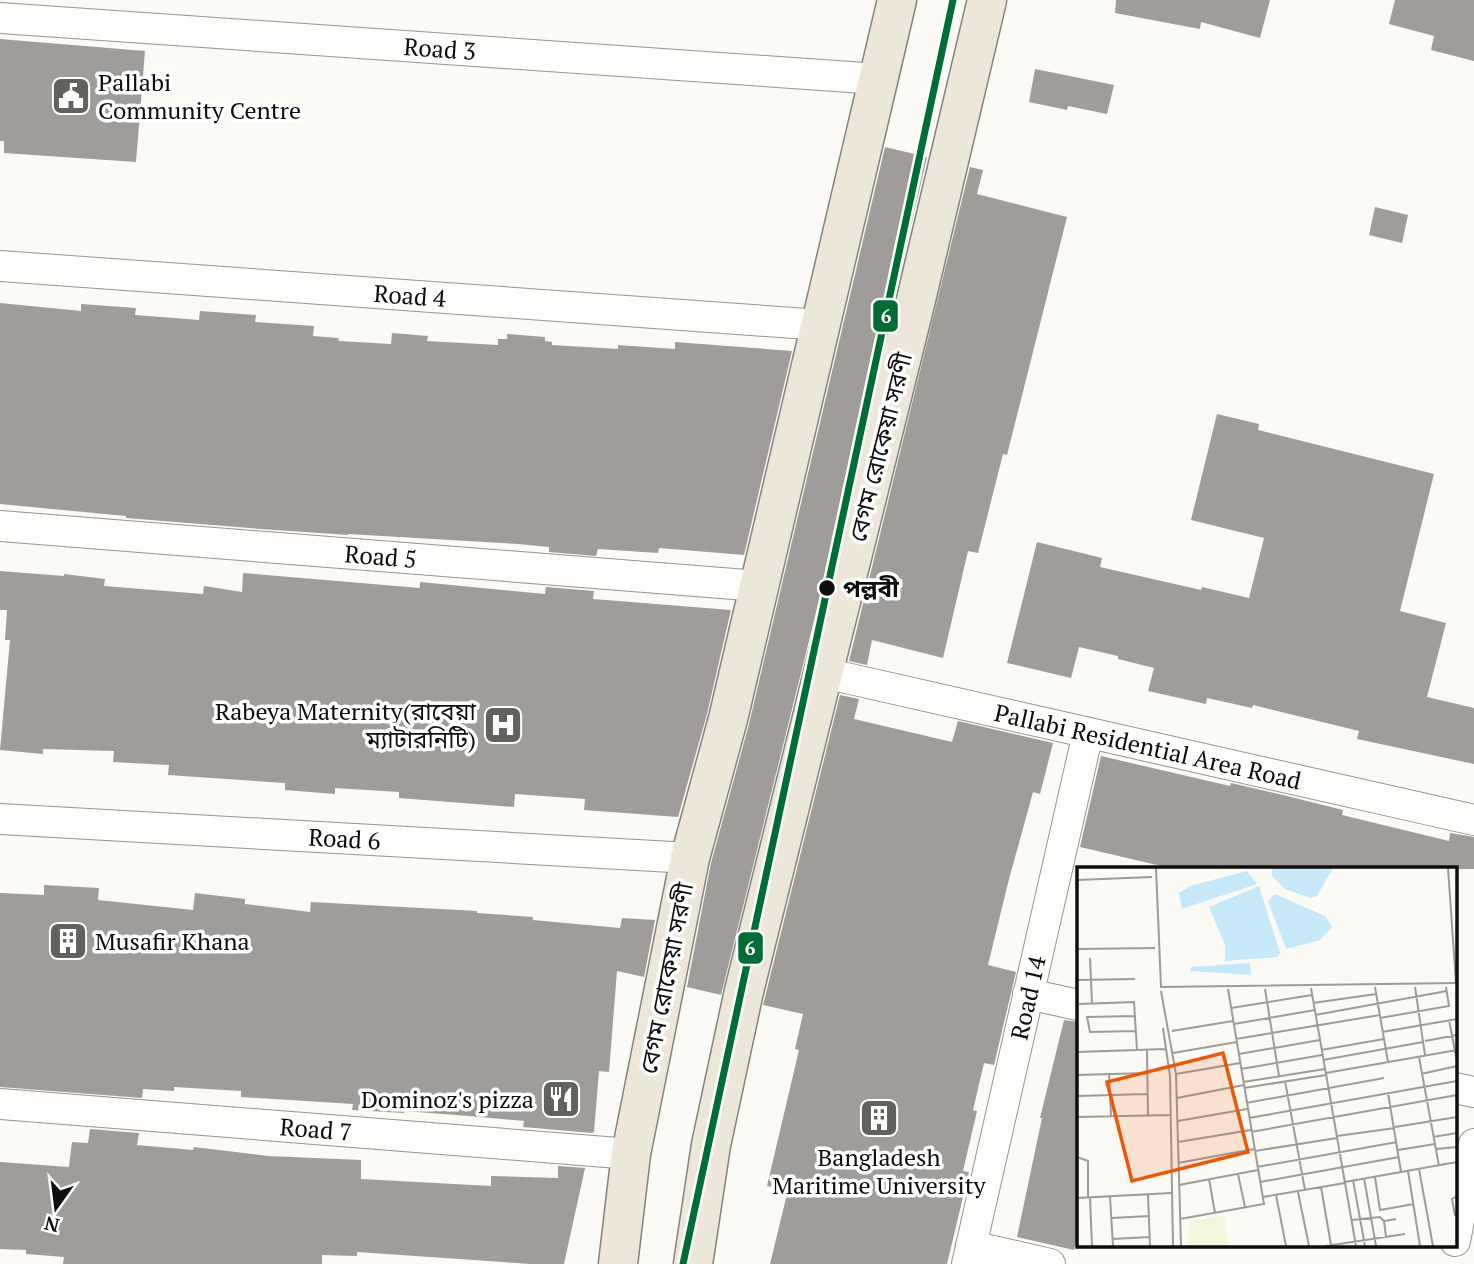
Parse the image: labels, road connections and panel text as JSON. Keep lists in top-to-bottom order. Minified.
{"streets":{"main road":["বেগম রোকেয়া সরণী"],"street":["Road 3","Road 4","Road 5","Pallabi Residential Area Road","Road 6","Road 14","Road 7"]},"crossings":[["Road 3","বেগম রোকেয়া সরণী"],["Road 4","বেগম রোকেয়া সরণী"],["বেগম রোকেয়া সরণী","Road 5"],["বেগম রোকেয়া সরণী","Pallabi Residential Area Road"],["বেগম রোকেয়া সরণী","Road 6"],["বেগম রোকেয়া সরণী","Road 7"],["Pallabi Residential Area Road","Road 14"]],"places":{"public building":["Pallabi Community Centre"],"other":["পল্লবী"],"hospital":["Rabeya Maternity(রাবেয়া ম্যাটারনিটি)"],"building":["Musafir Khana","Bangladesh Maritime University"],"restaurant":["Dominoz's pizza"]},"lines":["metro line 6"],"north":"bottom"}
